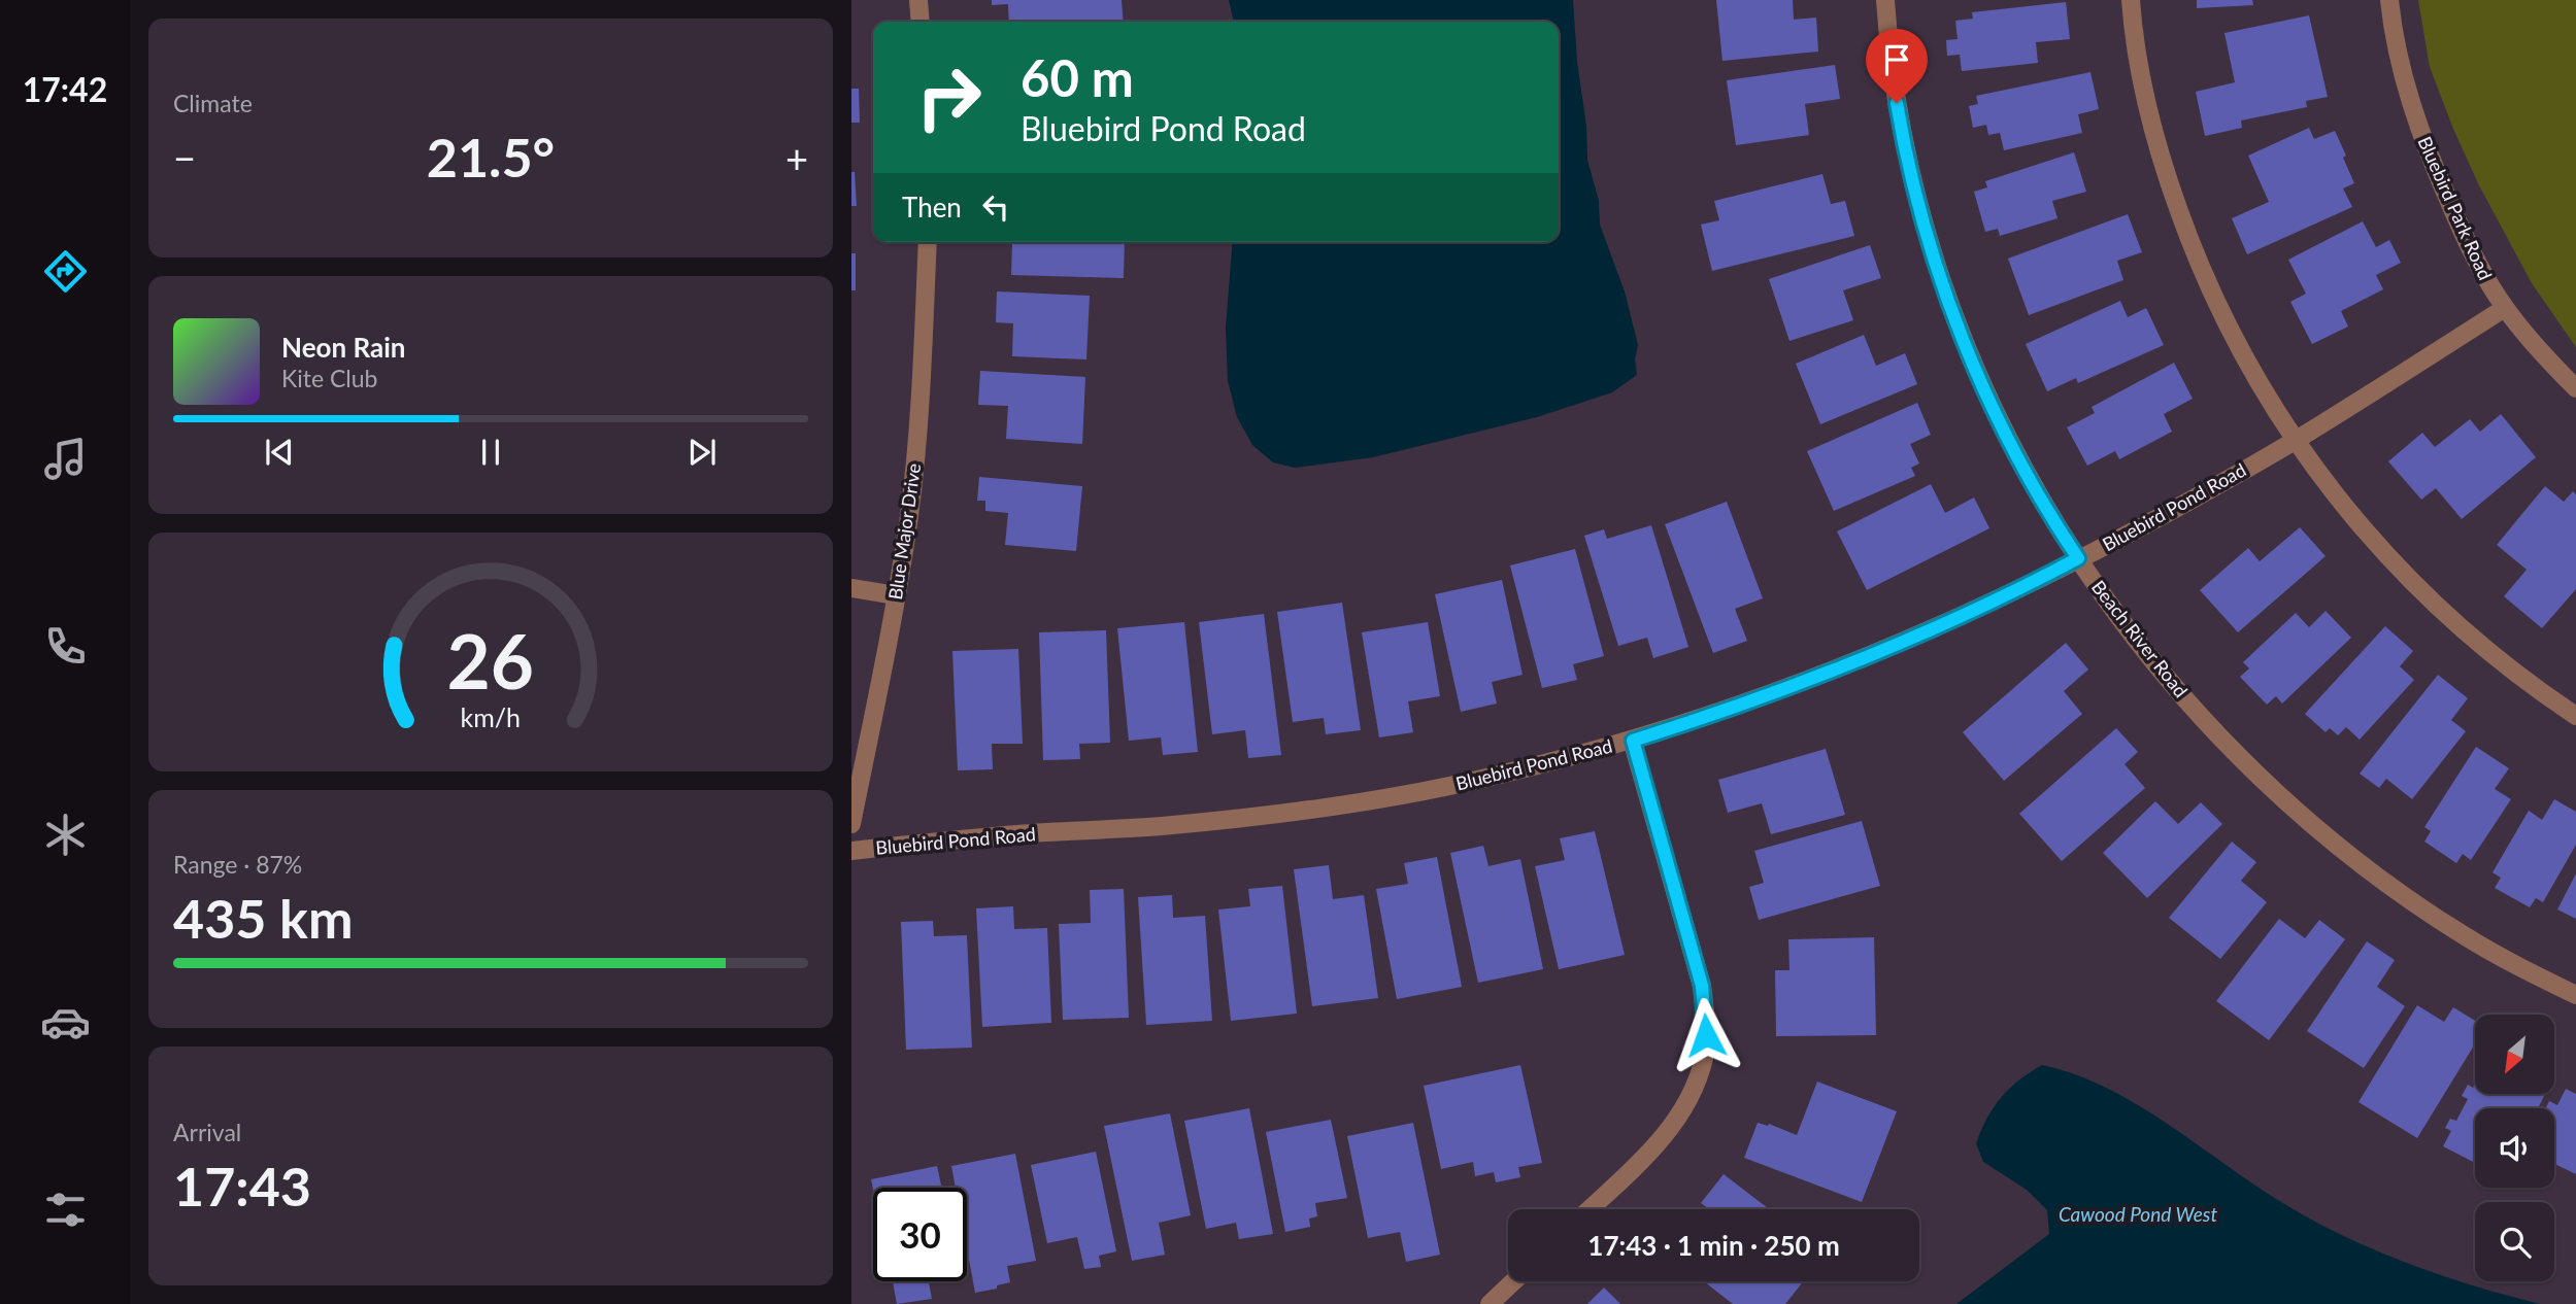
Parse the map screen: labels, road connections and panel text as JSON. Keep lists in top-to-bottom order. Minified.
{"streets":{"street":["Bluebird Park Road","Bluebird Pond Road","Blue Major Drive","Beach River Road"]},"crossings":[["Bluebird Park Road","Bluebird Pond Road"],["Bluebird Pond Road","Beach River Road"]],"water":["Cawood Pond West"],"north":"bottom left","page":{"tabs":"17:42","tile":["Climate",["Range · 87%","435 km"],["Arrival","17:43"]],"turn":["60 m","Bluebird Pond Road"],"heat":["−","21.5°","+"],"then":"Then","song":["Neon Rain","Kite Club"],"limit":"30","trip":"17:43 · 1 min · 250 m","gauge":["26","km/h"]}}
